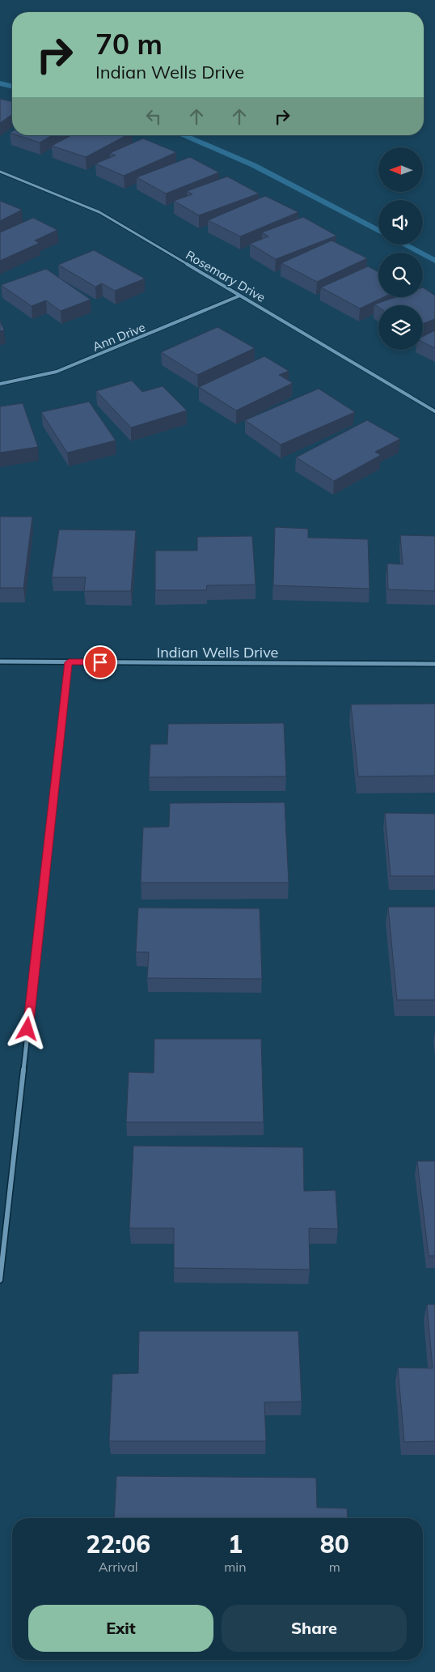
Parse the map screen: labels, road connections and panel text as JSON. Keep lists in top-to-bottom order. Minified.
{"streets":{"street":["Rosemary Drive","Ann Drive","Indian Wells Drive"]},"crossings":[["Rosemary Drive","Ann Drive"]],"north":"left","page":{"turn":["70 m","Indian Wells Drive"],"eta":["22:06","Arrival","1","min","80","m"],"buttons":["Exit","Share"]}}
